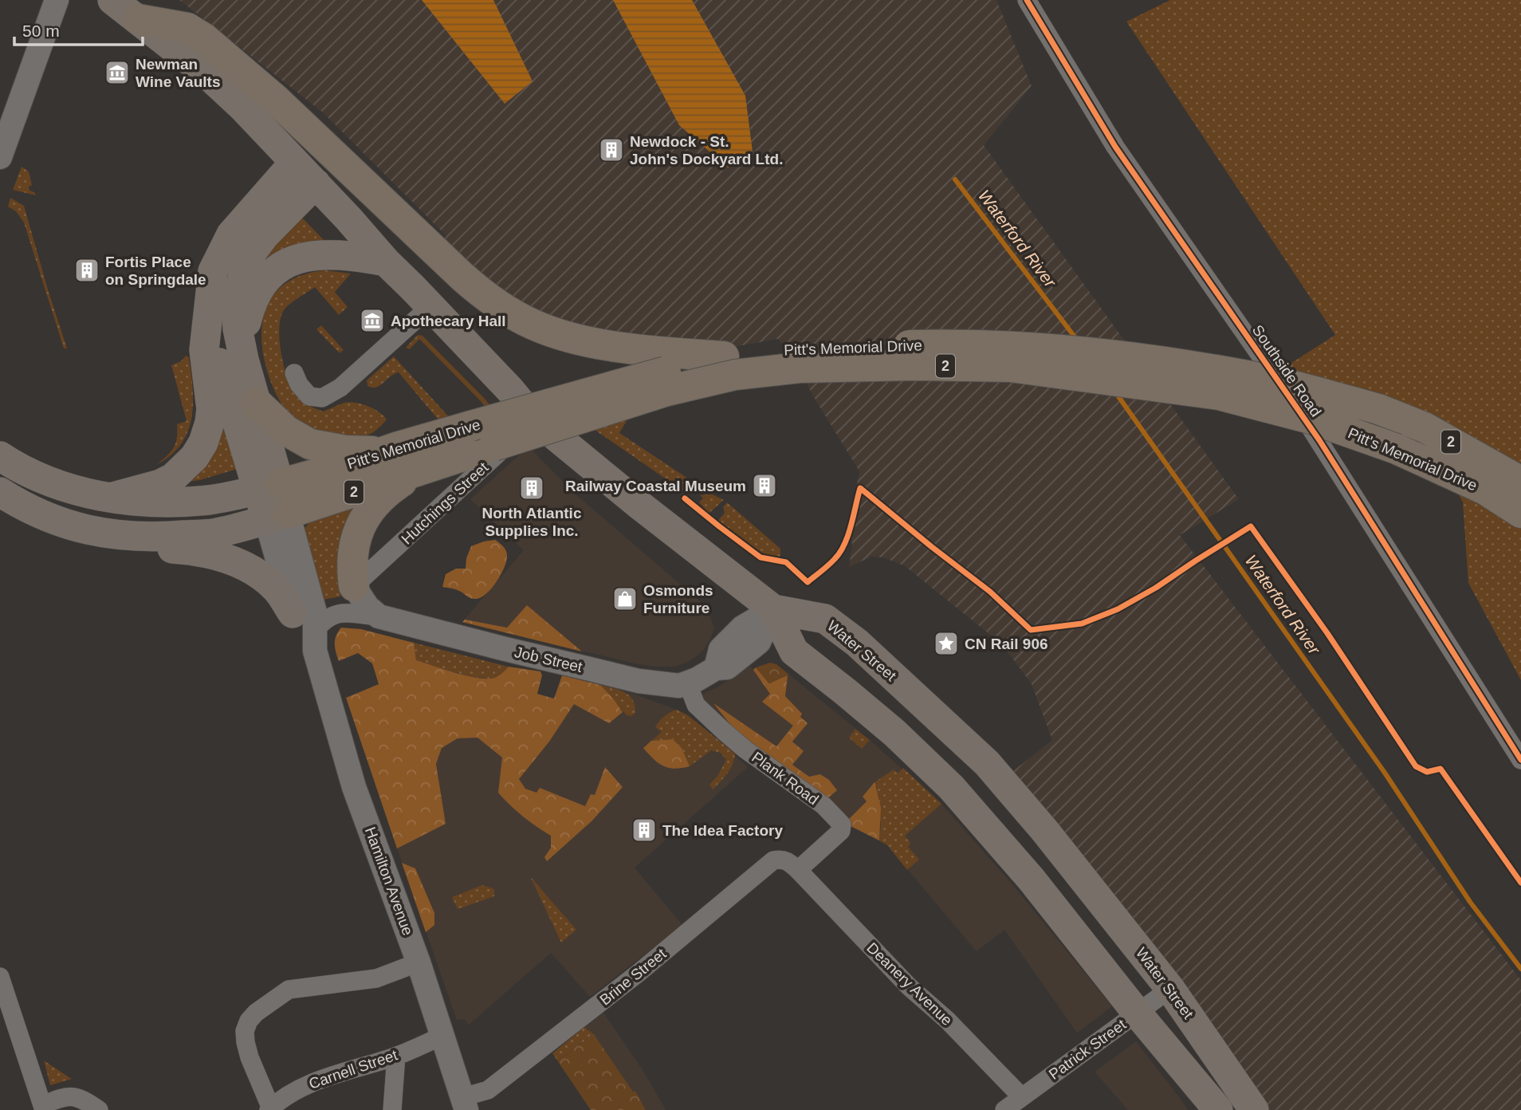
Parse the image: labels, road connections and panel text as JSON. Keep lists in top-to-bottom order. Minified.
{"streets":{"highway":["Pitt's Memorial Drive","2"],"main road":["Water Street"],"street":["Southside Road","Hutchings Street","Job Street","Plank Road","Hamilton Avenue","Brine Street","Deanery Avenue","Patrick Street","Carnell Street"]},"crossings":[["Pitt's Memorial Drive","Hamilton Avenue"],["Water Street","Patrick Street"],["Job Street","Plank Road"],["Job Street","Hamilton Avenue"],["Plank Road","Brine Street"],["Plank Road","Deanery Avenue"],["Hamilton Avenue","Brine Street"],["Hamilton Avenue","Carnell Street"],["Brine Street","Deanery Avenue"],["Deanery Avenue","Patrick Street"]],"water":["Waterford River"],"places":{"museum":["Newman Wine Vaults","Apothecary Hall"],"building":["Newdock - St. John's Dockyard Ltd.","Fortis Place on Springdale","Railway Coastal Museum","North Atlantic Supplies Inc.","The Idea Factory"],"shop":["Osmonds Furniture"],"place":["CN Rail 906"]},"scale_bar":"50 m"}
